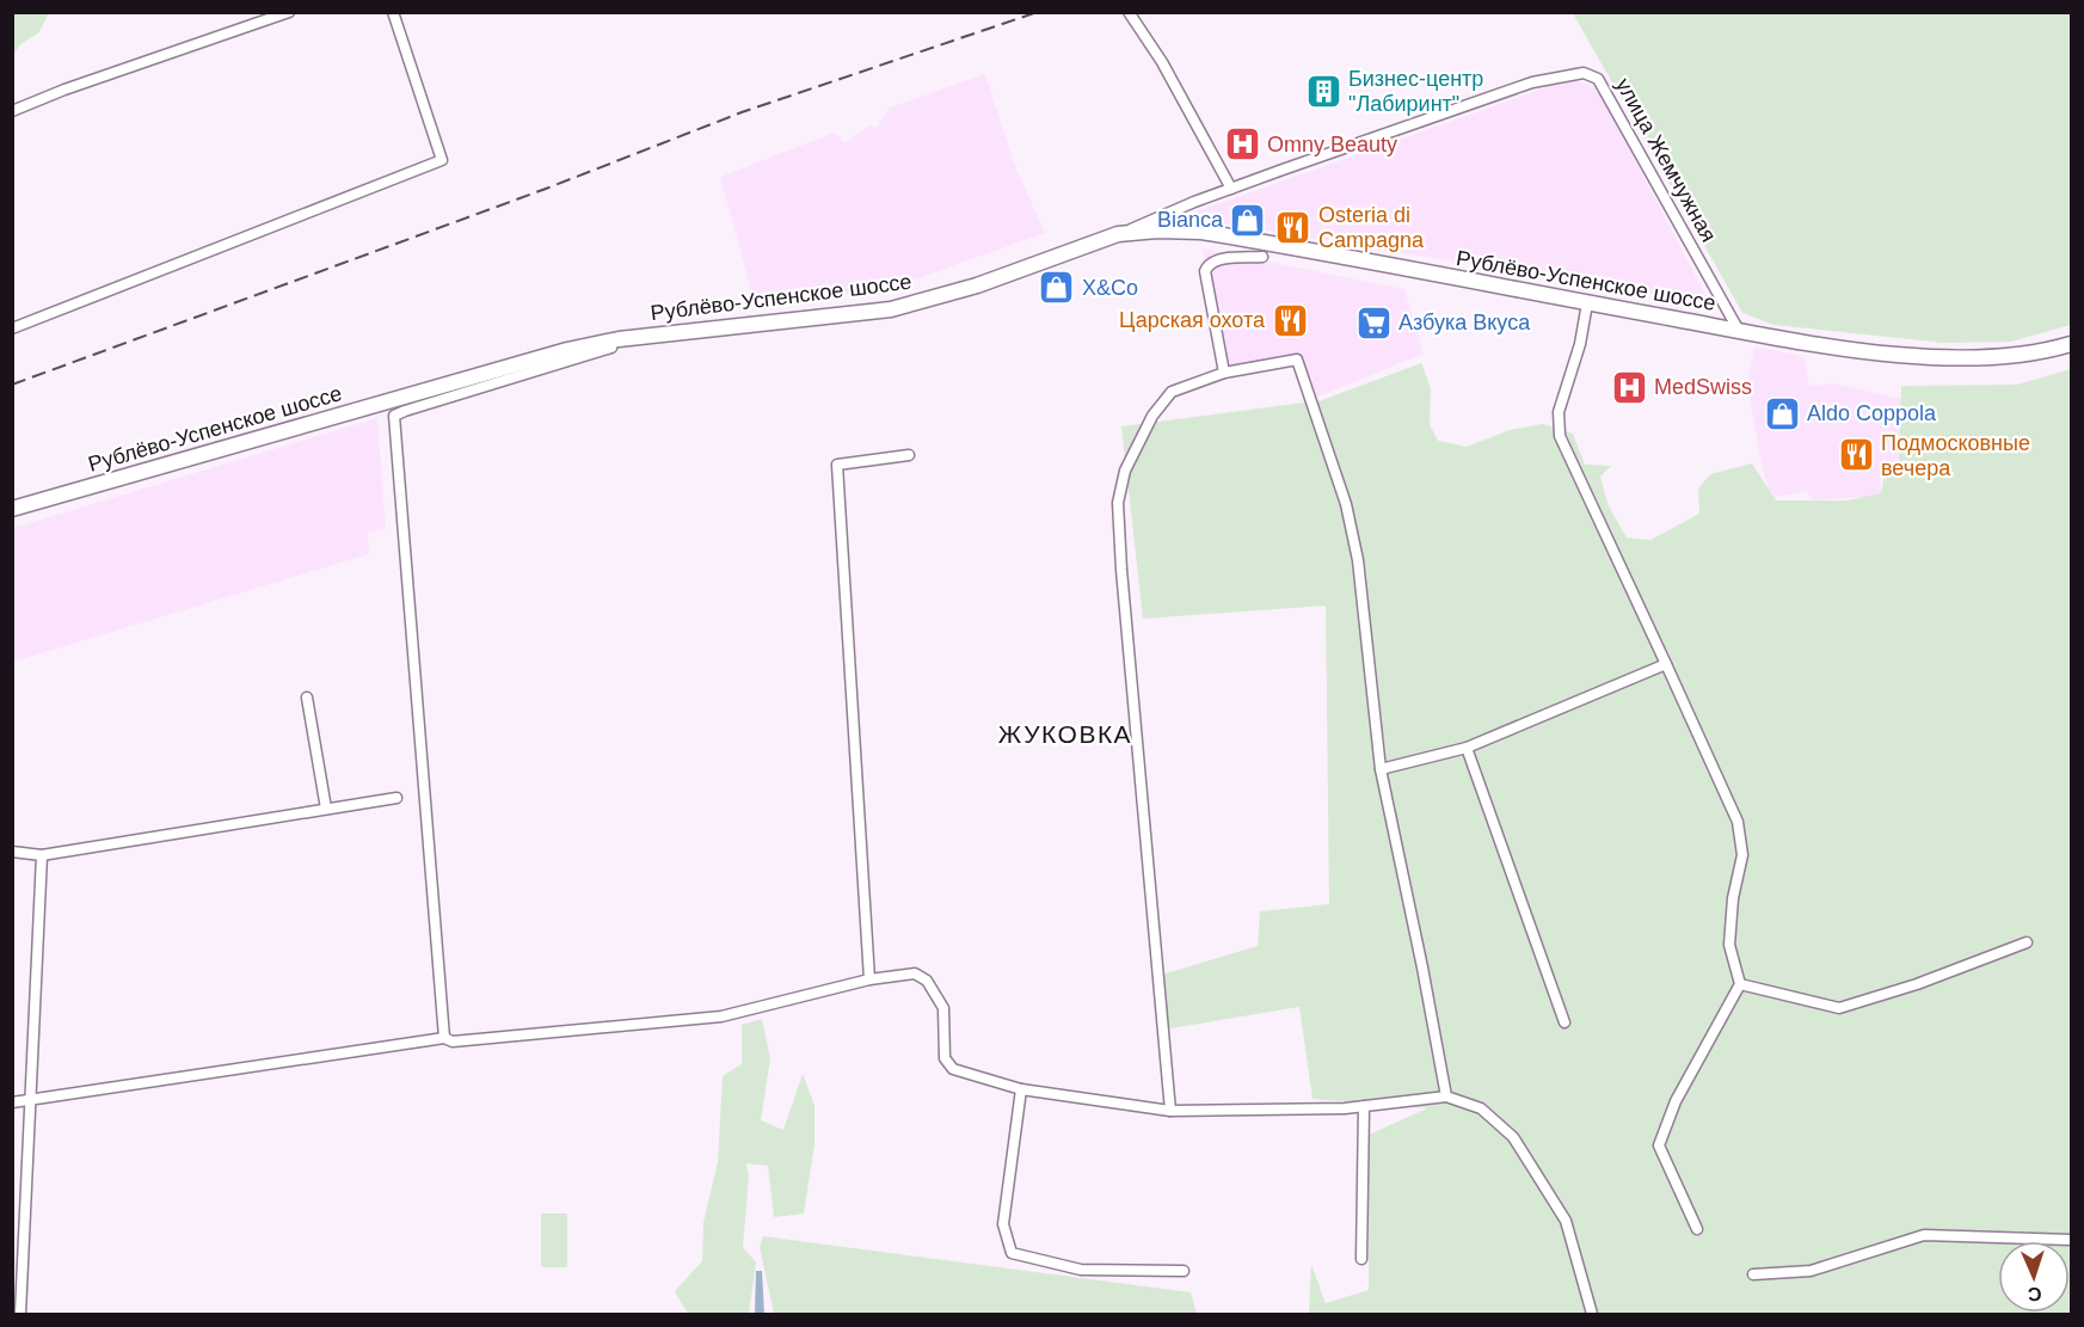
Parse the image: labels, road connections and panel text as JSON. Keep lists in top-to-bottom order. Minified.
{"streets":{"main road":["Рублёво-Успенское шоссе"],"street":["улица Жемчужная"]},"crossings":[["улица Жемчужная","Рублёво-Успенское шоссе"]],"districts":["ЖУКОВКА"],"places":{"building":["Бизнес-центр \"Лабиринт\""],"hospital":["Omny Beauty","MedSwiss"],"shop":["Bianca","X&Co","Aldo Coppola"],"restaurant":["Osteria di Campagna","Царская охота","Подмосковные вечера"],"supermarket":["Азбука Вкуса"]},"north":"bottom"}
